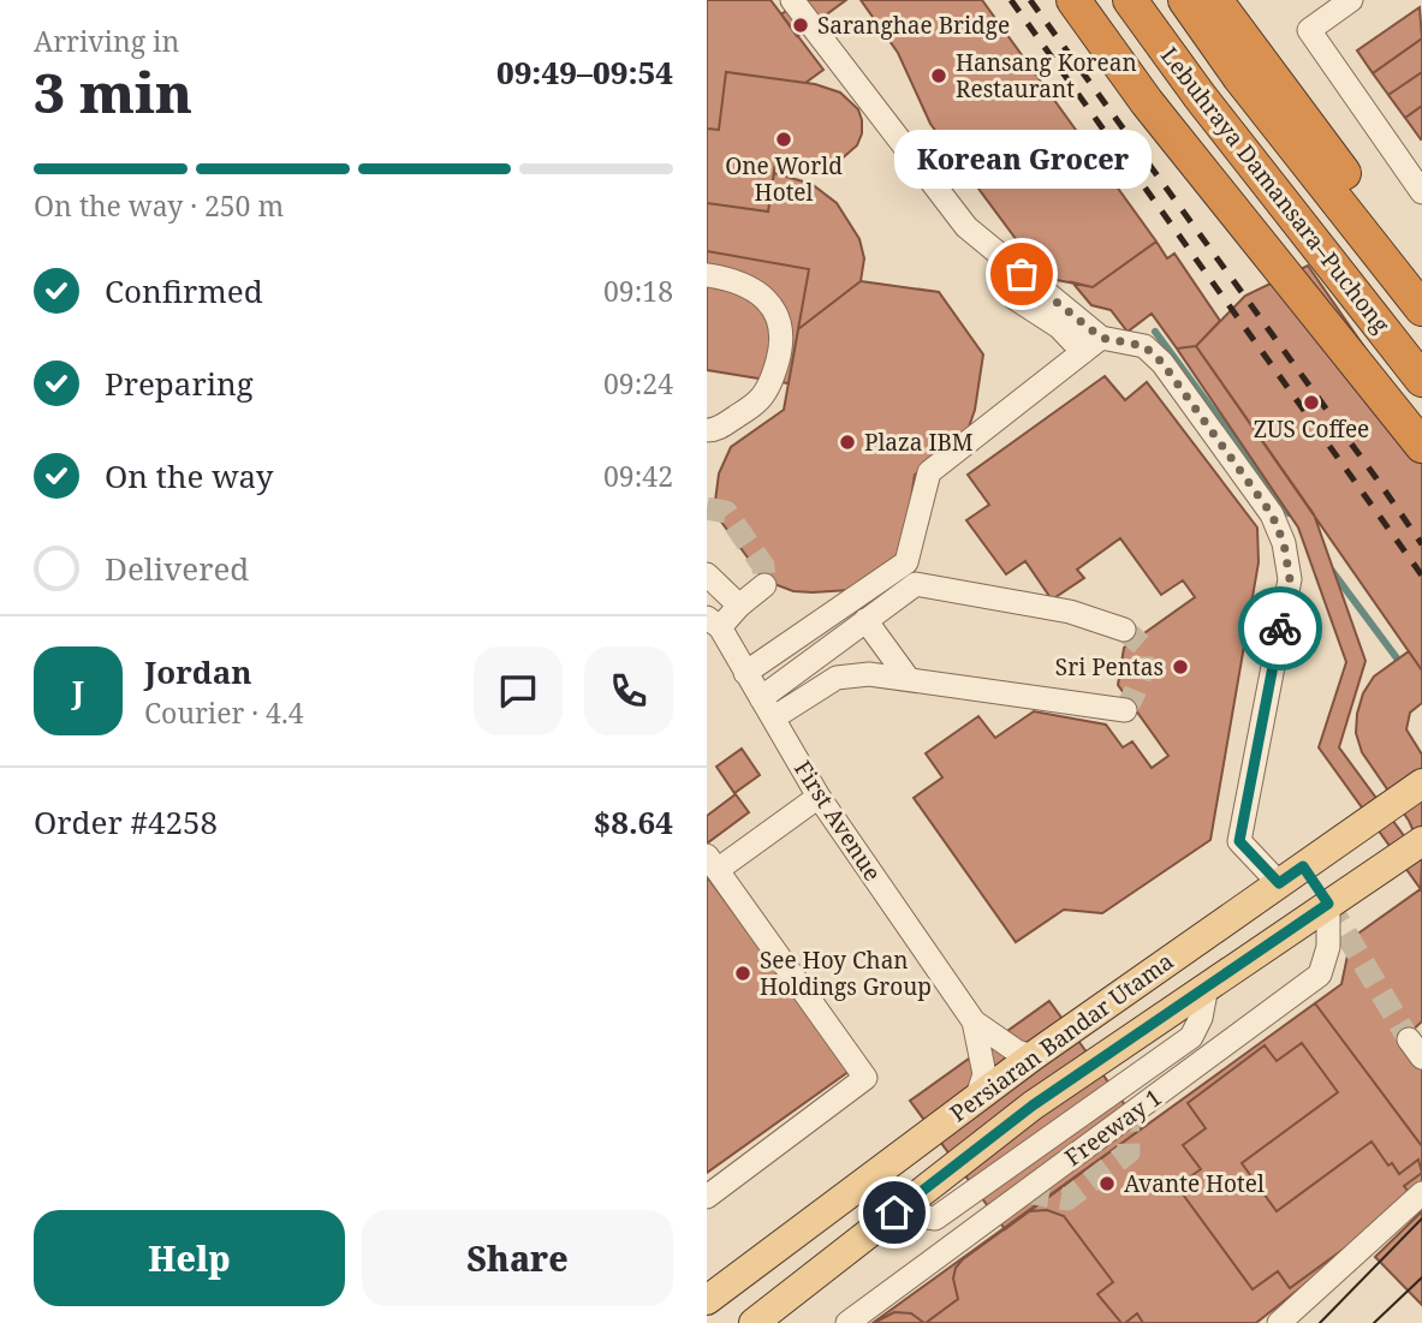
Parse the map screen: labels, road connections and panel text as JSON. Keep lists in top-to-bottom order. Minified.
{"streets":{"highway":["Lebuhraya Damansara–Puchong"],"main road":["Persiaran Bandar Utama"],"street":["First Avenue","Freeway 1"]},"crossings":[["First Avenue","Persiaran Bandar Utama"],["Persiaran Bandar Utama","Freeway 1"]],"places":["Saranghae Bridge","Hansang Korean Restaurant","One World Hotel","Korean Grocer","ZUS Coffee","Plaza IBM","Sri Pentas","See Hoy Chan Holdings Group","Avante Hotel"],"page":{"heading":["3 min","Arriving in","09:49–09:54"],"panel":["Jordan","Courier · 4.4","Order #4258","$8.64"],"bubble":"Korean Grocer","bar":"On the way · 250 m","list":[["Confirmed","09:18"],["Preparing","09:24"],["On the way","09:42"],"Delivered"],"round":"J","buttons":["Help","Share"]}}
